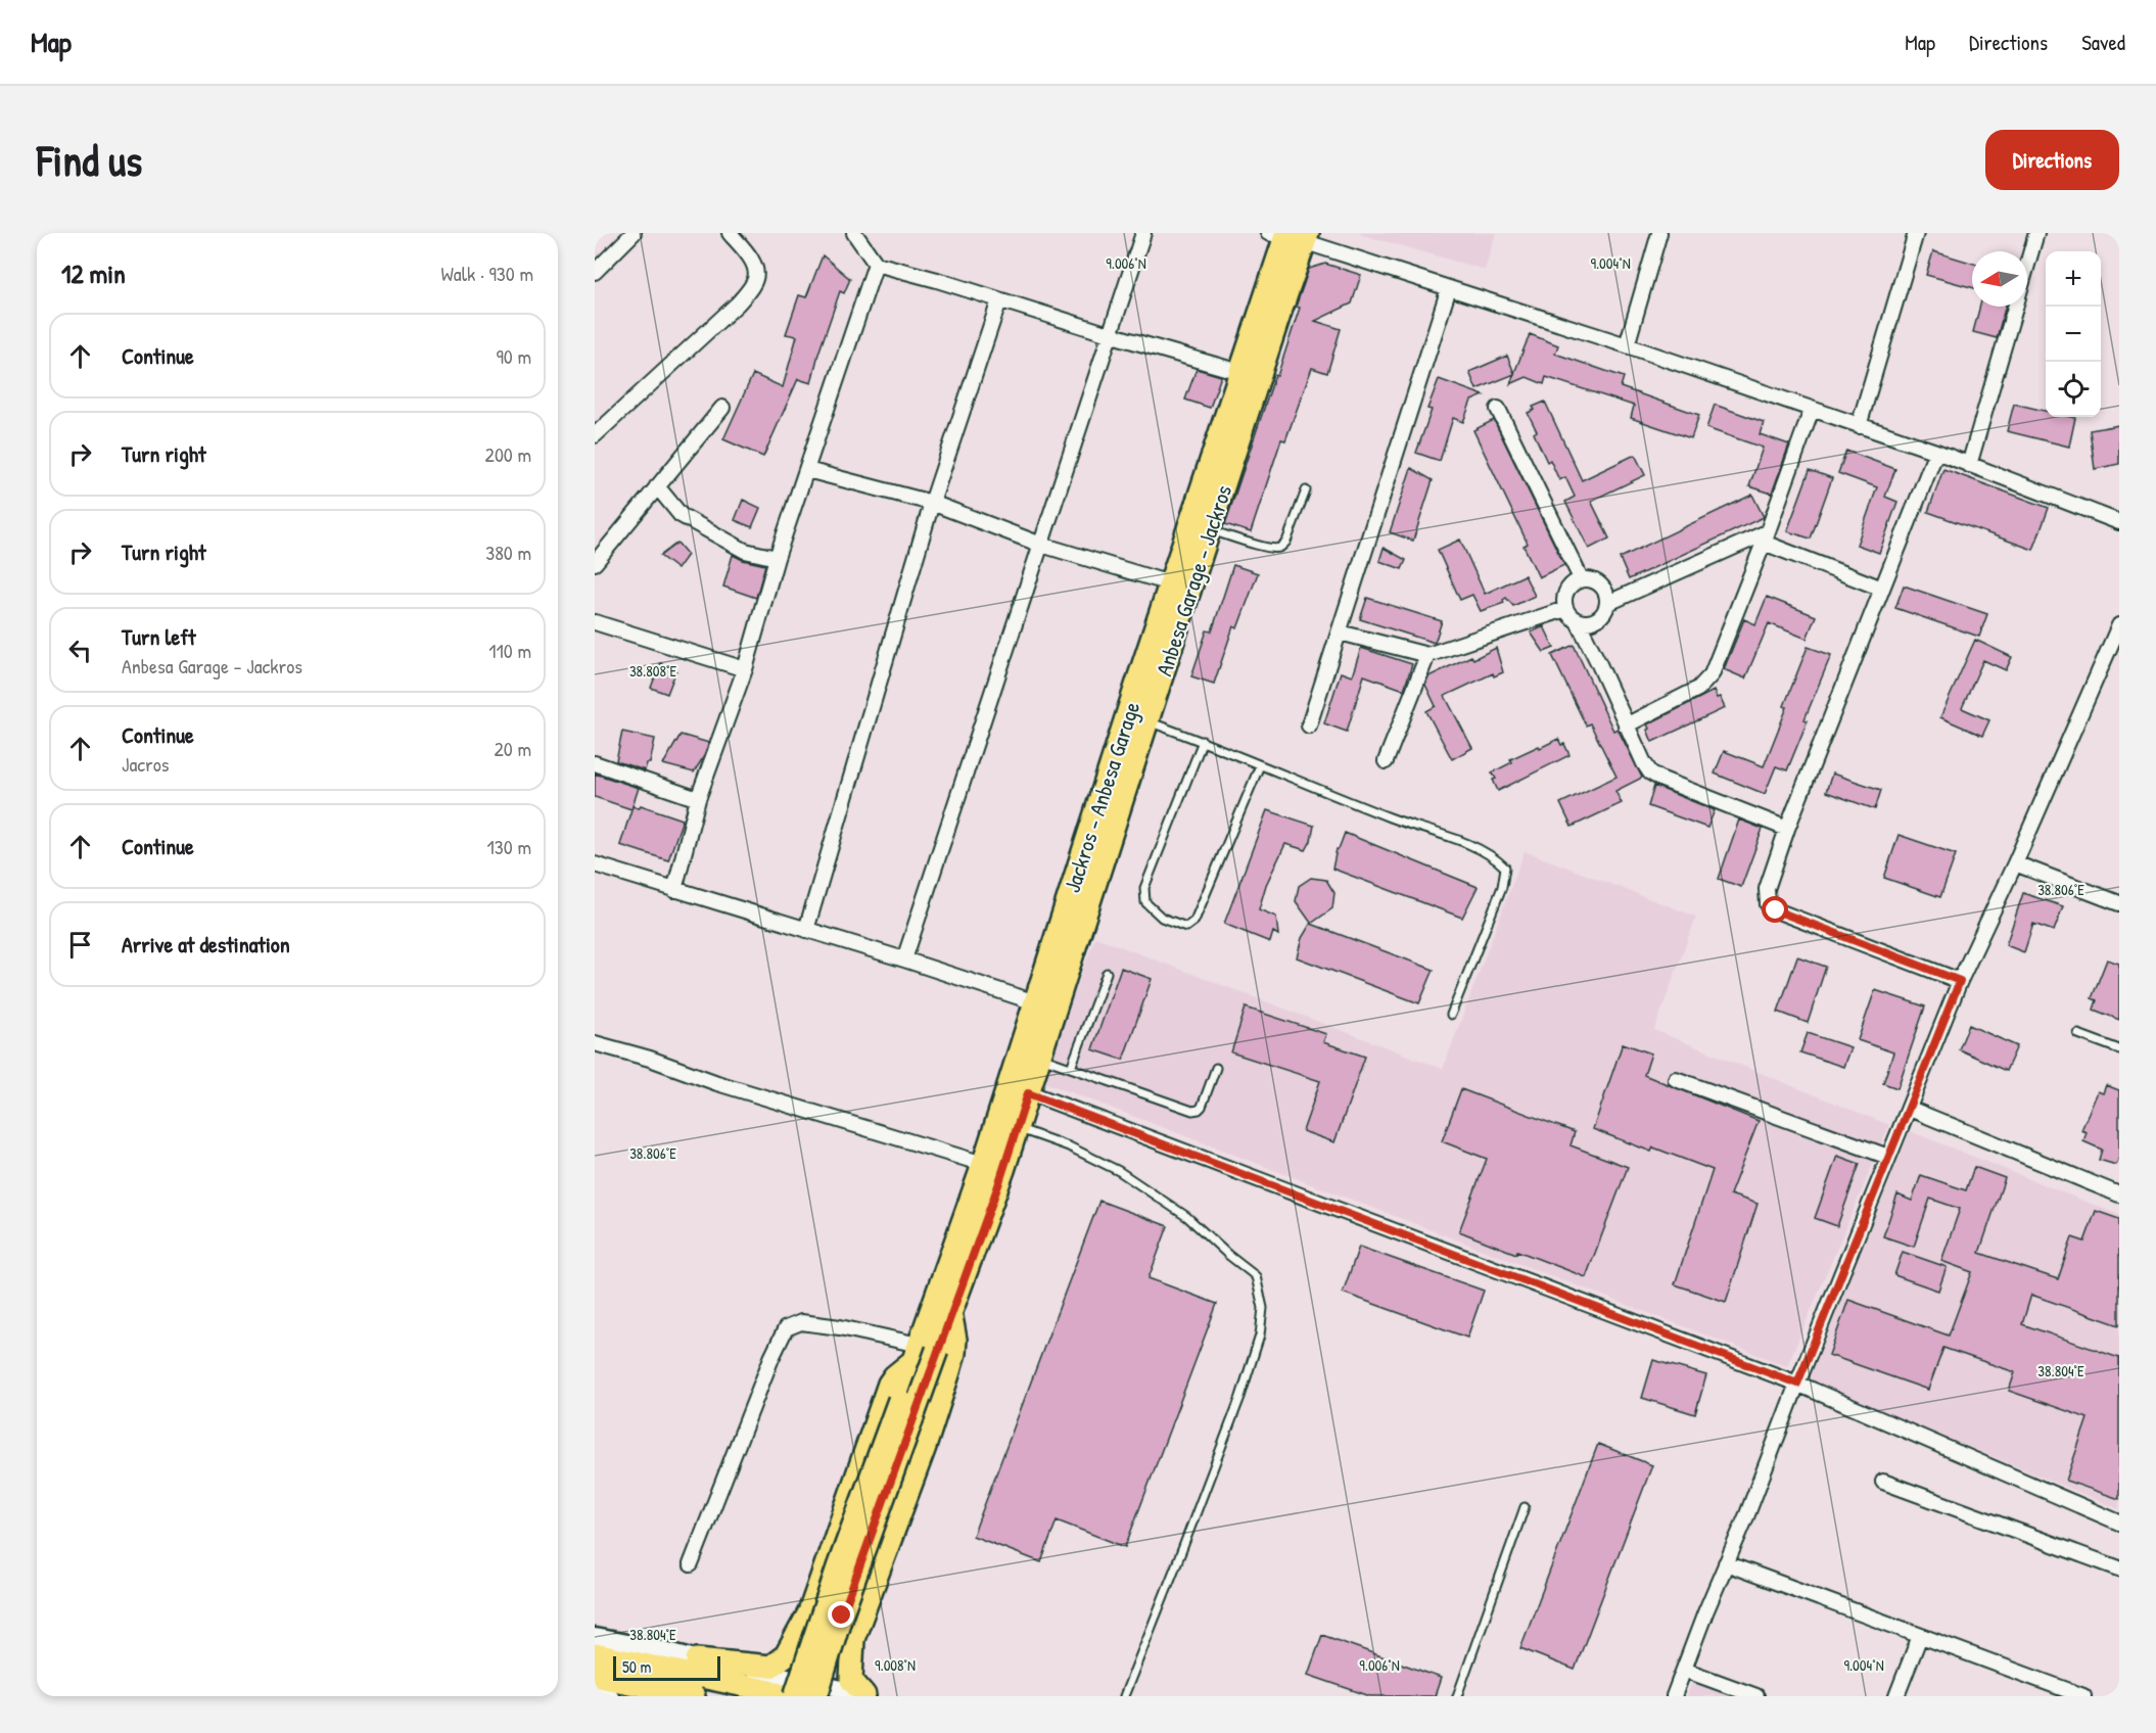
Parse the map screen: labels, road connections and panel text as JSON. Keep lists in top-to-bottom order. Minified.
{"streets":{"main road":["Anbesa Garage - Jackros","Jackros - Anbesa Garage"]},"crossings":[["Anbesa Garage - Jackros","Jackros - Anbesa Garage"]],"scale_bar":"50 m","north":"left","page":{"header":"Map","nav":["Map","Directions","Saved"],"buttons":"Directions","title":"Find us","heading":["12 min","Walk · 930 m"],"map_buttons":["+","−"],"list":[["Continue","90 m"],["Turn right","200 m"],["Turn right","380 m"],["Turn left","Anbesa Garage - Jackros","110 m"],["Continue","Jacros","20 m"],["Continue","130 m"],"Arrive at destination"],"scale":"50 m"},"coordinates":["9.004°N","9.006°N","38.808°E","38.806°E","38.804°E","9.008°N"]}
